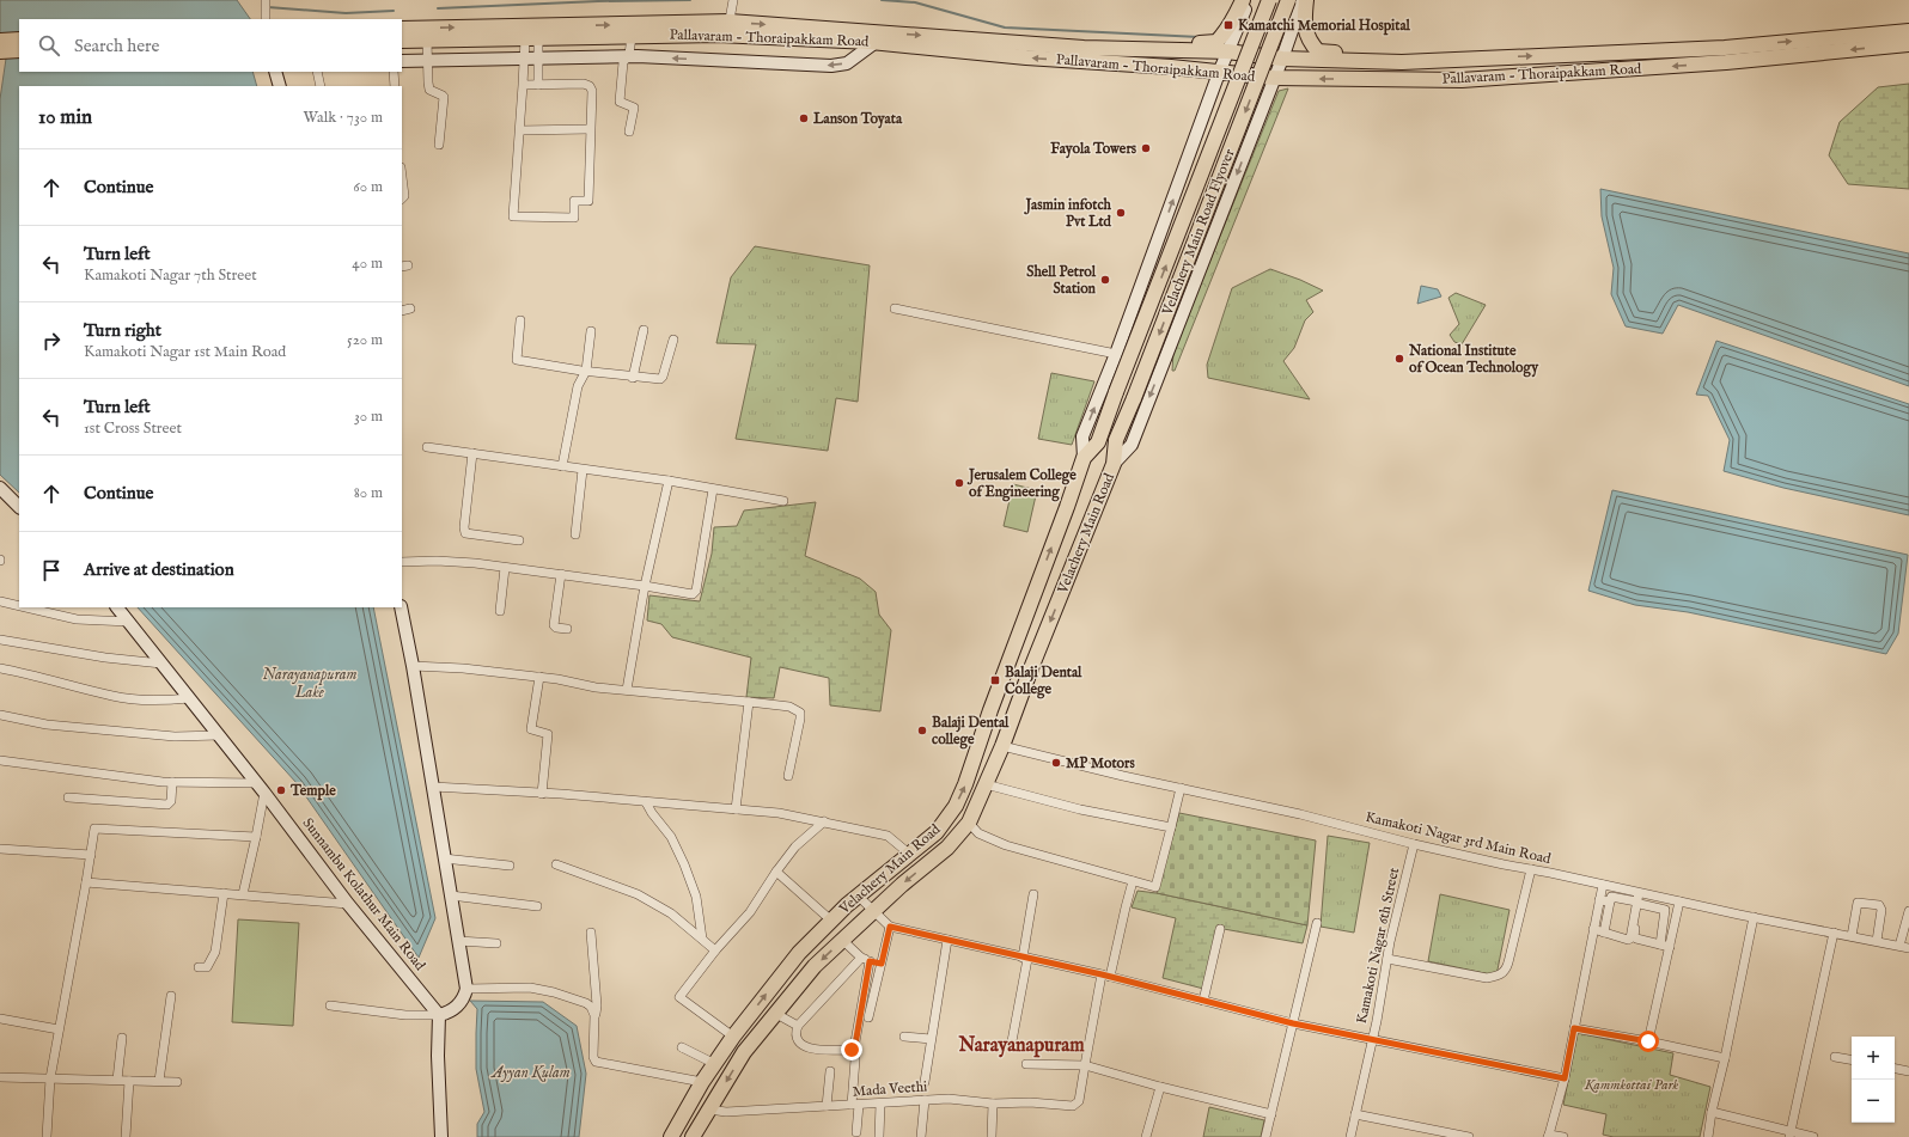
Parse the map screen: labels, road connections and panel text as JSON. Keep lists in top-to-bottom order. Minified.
{"streets":{"main road":["Pallavaram - Thoraipakkam Road","Velachery Main Road Flyover","Velachery Main Road"],"street":["Kamakoti Nagar 3rd Main Road","Sunnambu Kolathur Main Road","Kamakoti Nagar 6th Street","Mada Veethi"]},"crossings":[["Velachery Main Road Flyover","Velachery Main Road"],["Velachery Main Road","Kamakoti Nagar 3rd Main Road"],["Velachery Main Road","Mada Veethi"],["Kamakoti Nagar 3rd Main Road","Kamakoti Nagar 6th Street"]],"districts":["Narayanapuram"],"water":["Narayanapuram Lake","Ayyan Kulam"],"parks":["Kammkottai Park"],"places":{"transit":["Kamatchi Memorial Hospital","Balaji Dental College"],"other":["Lanson Toyata","Fayola Towers","Jasmin infotch Pvt Ltd","Shell Petrol Station","National Institute of Ocean Technology","Jerusalem College of Engineering","Balaji Dental college","MP Motors","Temple"]},"page":{"search":"Search here","heading":["10 min","Walk · 730 m"],"list":[["Continue","60 m"],["Turn left","Kamakoti Nagar 7th Street","40 m"],["Turn right","Kamakoti Nagar 1st Main Road","520 m"],["Turn left","1st Cross Street","30 m"],["Continue","80 m"],"Arrive at destination"],"map_buttons":["+","−"]}}
